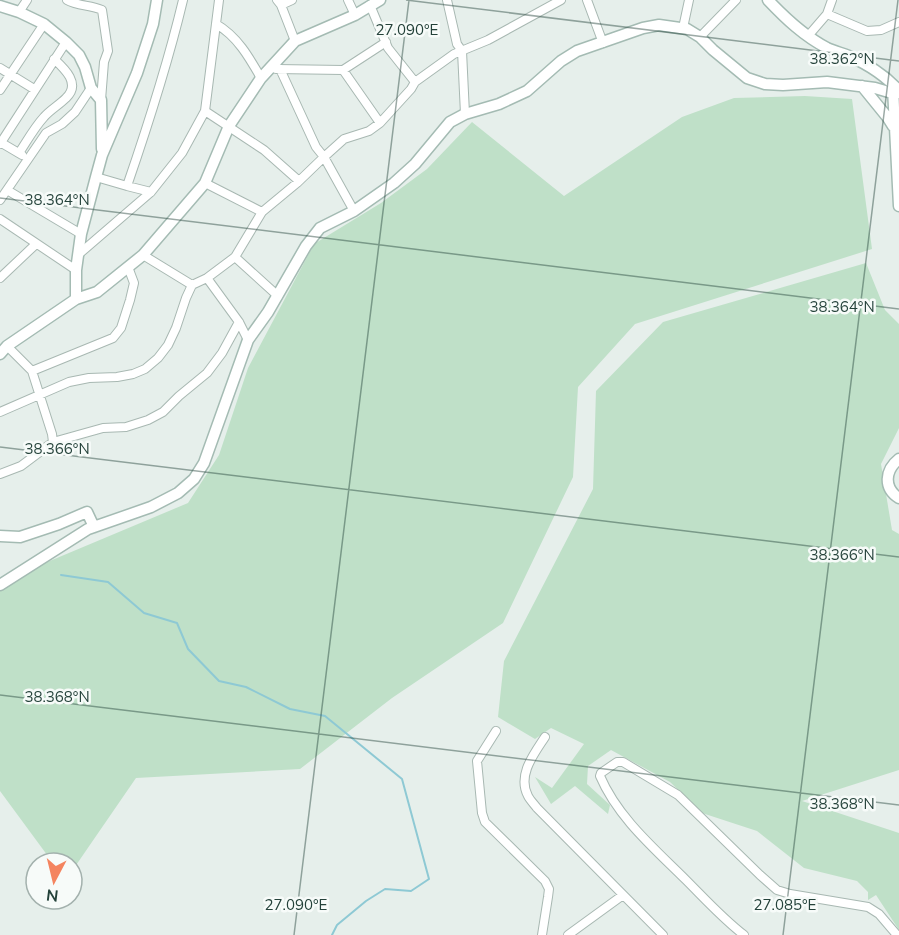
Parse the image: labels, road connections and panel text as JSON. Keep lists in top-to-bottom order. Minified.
{"north":"bottom","coordinates":["27.090°E","38.362°N","38.364°N","38.366°N","38.368°N","27.085°E"]}
